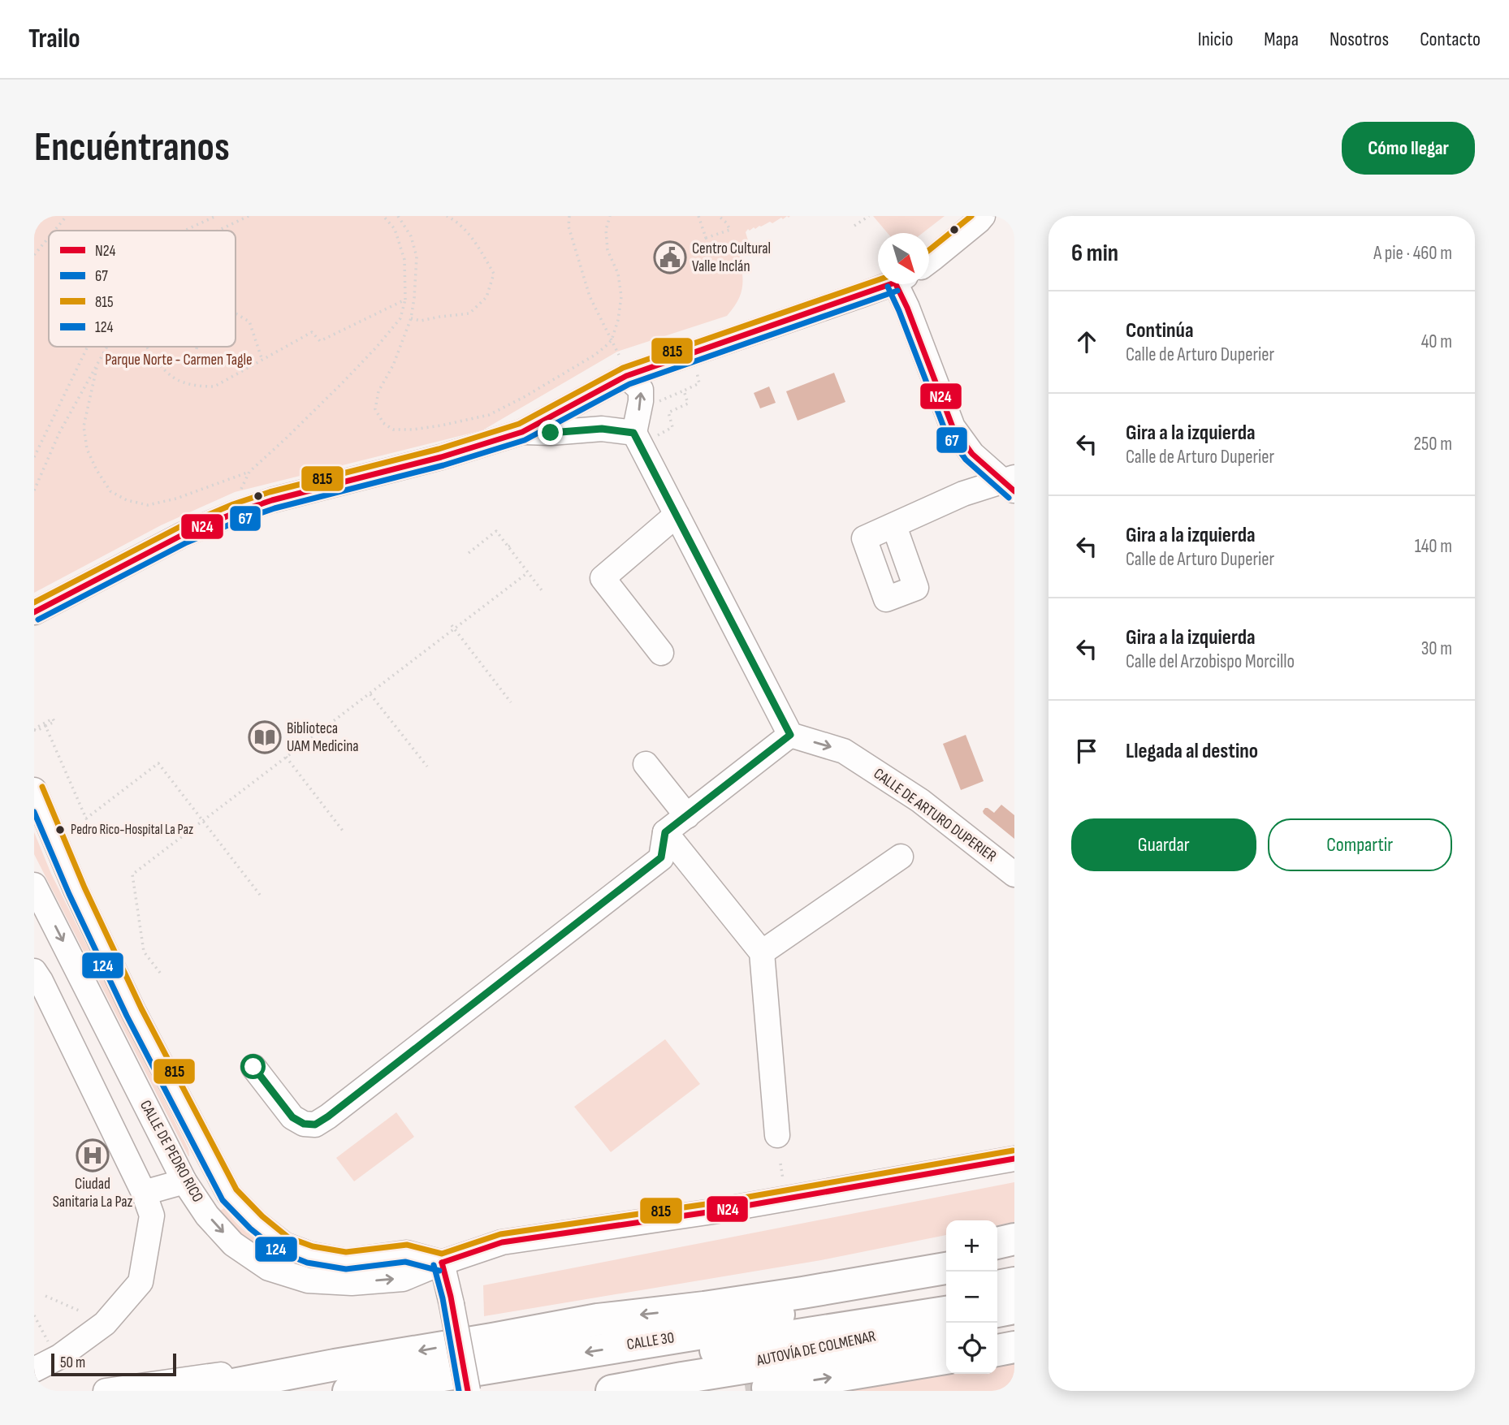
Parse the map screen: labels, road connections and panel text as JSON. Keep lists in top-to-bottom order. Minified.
{"streets":{"highway":["CALLE 30","AUTOVÍA DE COLMENAR"],"street":["CALLE DE ARTURO DUPERIER","CALLE DE PEDRO RICO"]},"crossings":[["CALLE 30","AUTOVÍA DE COLMENAR"]],"one_way":["CALLE DE ARTURO DUPERIER"],"parks":["Parque Norte - Carmen Tagle"],"places":{"public building":["Centro Cultural Valle Inclán"],"library":["Biblioteca UAM Medicina"],"other":["Pedro Rico-Hospital La Paz"],"hospital":["Ciudad Sanitaria La Paz"]},"lines":["transit line 815","transit line N24","transit line 67","transit line 124"],"legend":["N24","67","815","124"],"scale_bar":"50 m","north":"bottom right","page":{"header":"Trailo","nav":["Inicio","Mapa","Nosotros","Contacto"],"buttons":["Cómo llegar",["Guardar","Compartir"]],"title":"Encuéntranos","heading":["6 min","A pie · 460 m"],"list":[["Continúa","Calle de Arturo Duperier","40 m"],["Gira a la izquierda","Calle de Arturo Duperier","250 m"],["Gira a la izquierda","Calle de Arturo Duperier","140 m"],["Gira a la izquierda","Calle del Arzobispo Morcillo","30 m"],"Llegada al destino"],"map_buttons":["+","−"],"scale":"50 m"}}
